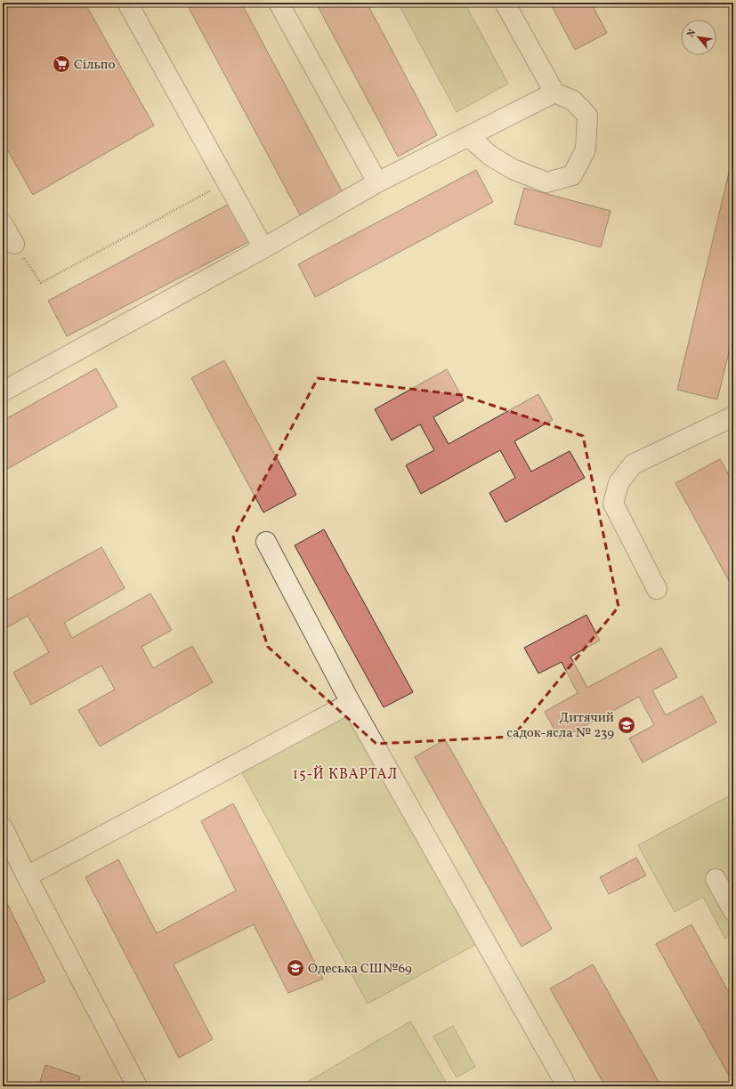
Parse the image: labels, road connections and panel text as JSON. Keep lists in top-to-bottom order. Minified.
{"districts":["15-Й КВАРТАЛ"],"places":{"supermarket":["Сільпо"],"school or university":["Дитячий садок-ясла № 239","Одеська СШ№69"]},"north":"top left"}
